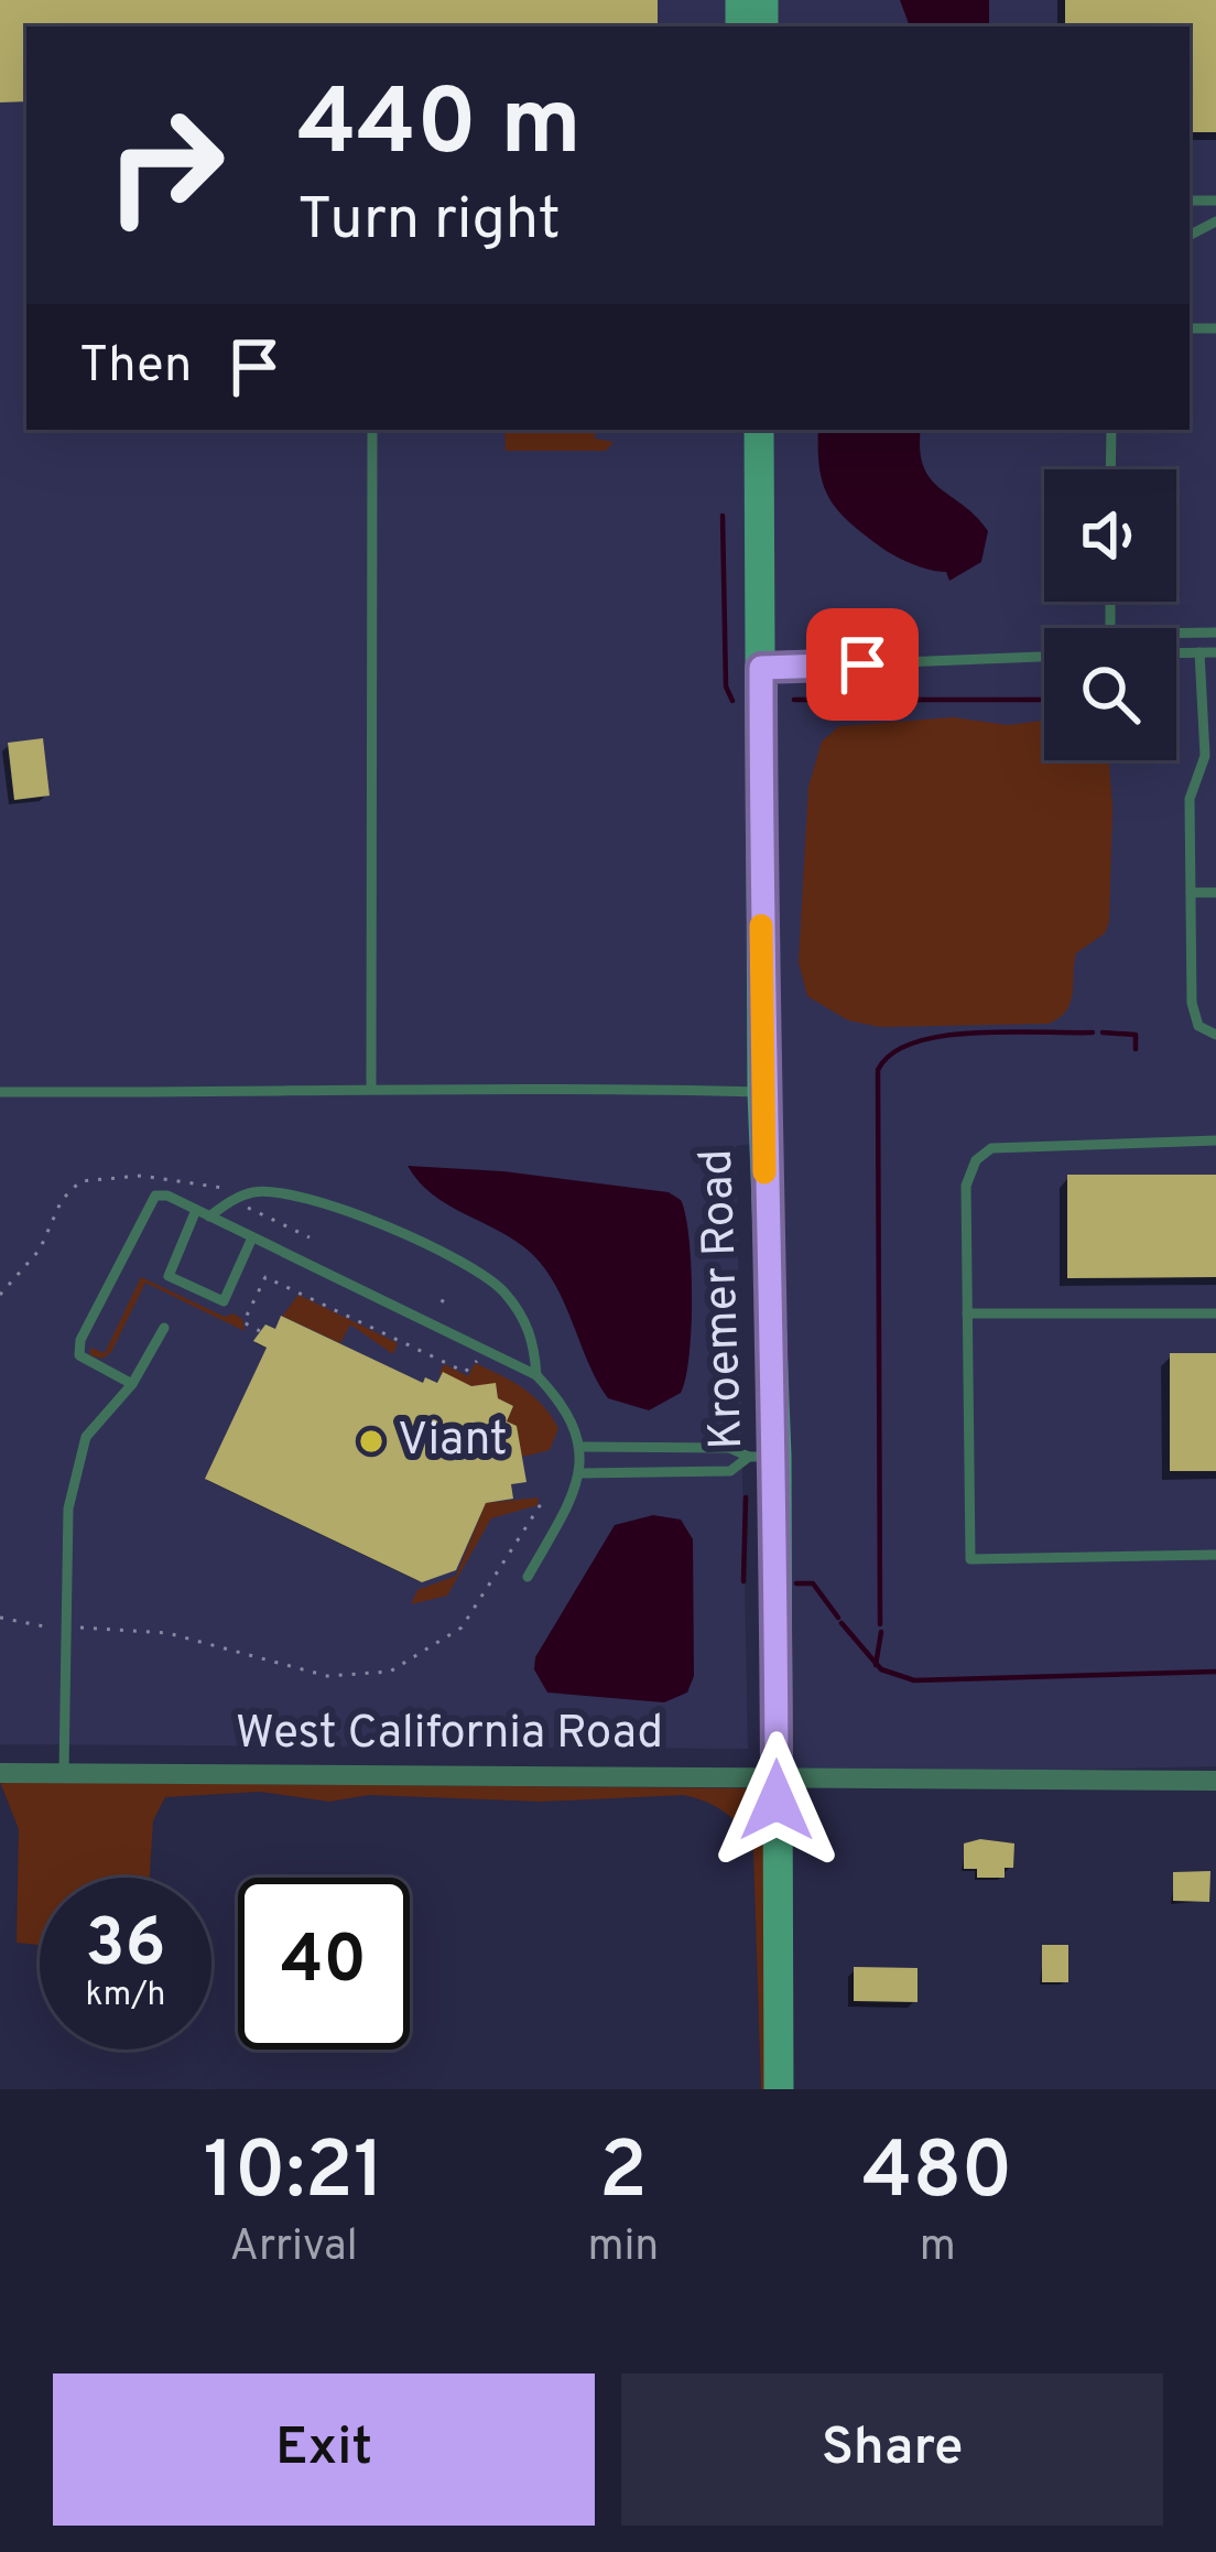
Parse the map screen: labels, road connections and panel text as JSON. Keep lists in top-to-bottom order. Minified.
{"streets":{"street":["Kroemer Road","West California Road"]},"crossings":[["Kroemer Road","West California Road"]],"places":["Viant"],"page":{"turn":["440 m","Turn right"],"then":"Then","speed":"36 km/h","limit":"40","eta":["10:21","Arrival","2","min","480","m"],"buttons":["Exit","Share"]}}
